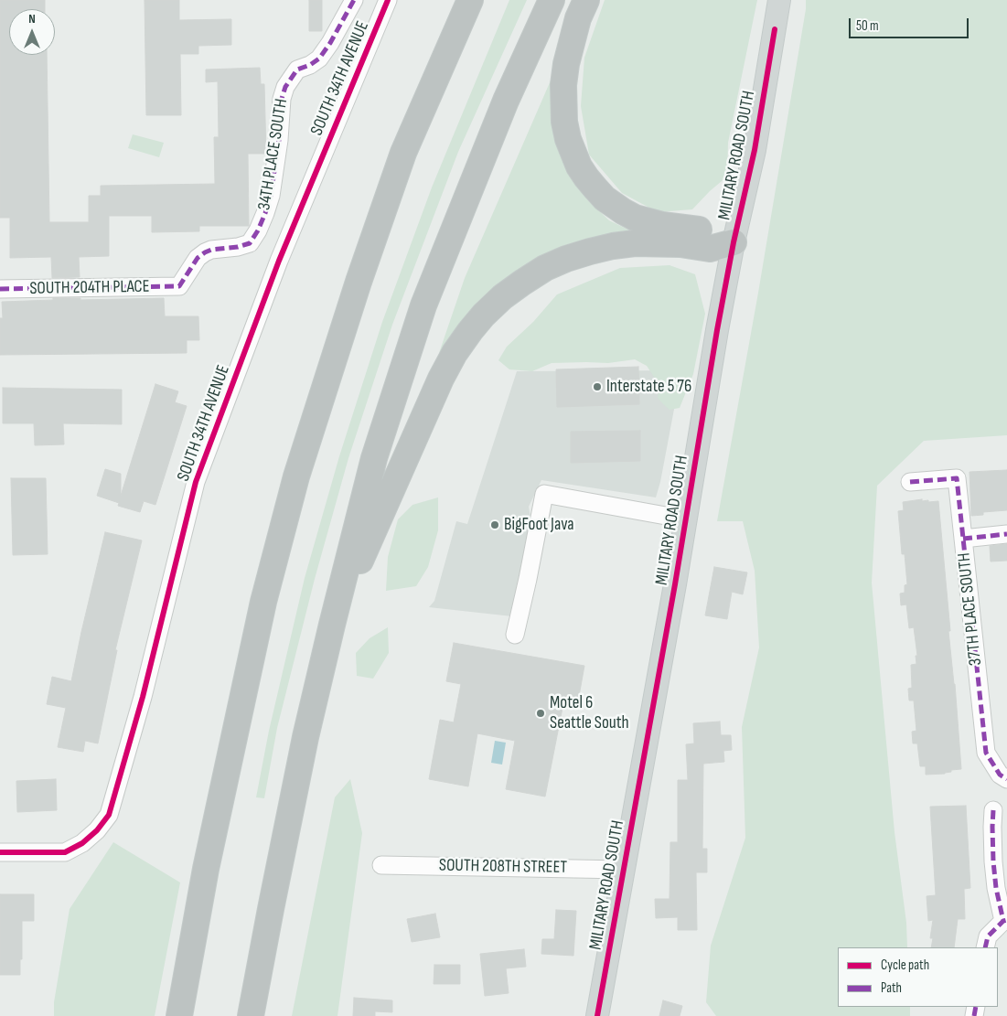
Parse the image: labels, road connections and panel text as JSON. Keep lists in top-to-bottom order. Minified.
{"streets":{"main road":["MILITARY ROAD SOUTH"],"street":["SOUTH 34TH AVENUE","34TH PLACE SOUTH","SOUTH 204TH PLACE","37TH PLACE SOUTH","SOUTH 208TH STREET"]},"crossings":[["34TH PLACE SOUTH","SOUTH 204TH PLACE"],["MILITARY ROAD SOUTH","SOUTH 208TH STREET"]],"places":["Interstate 5 76","BigFoot Java","Motel 6 Seattle South"],"legend":["Cycle path","Path"],"scale_bar":"50 m","north":"top"}
